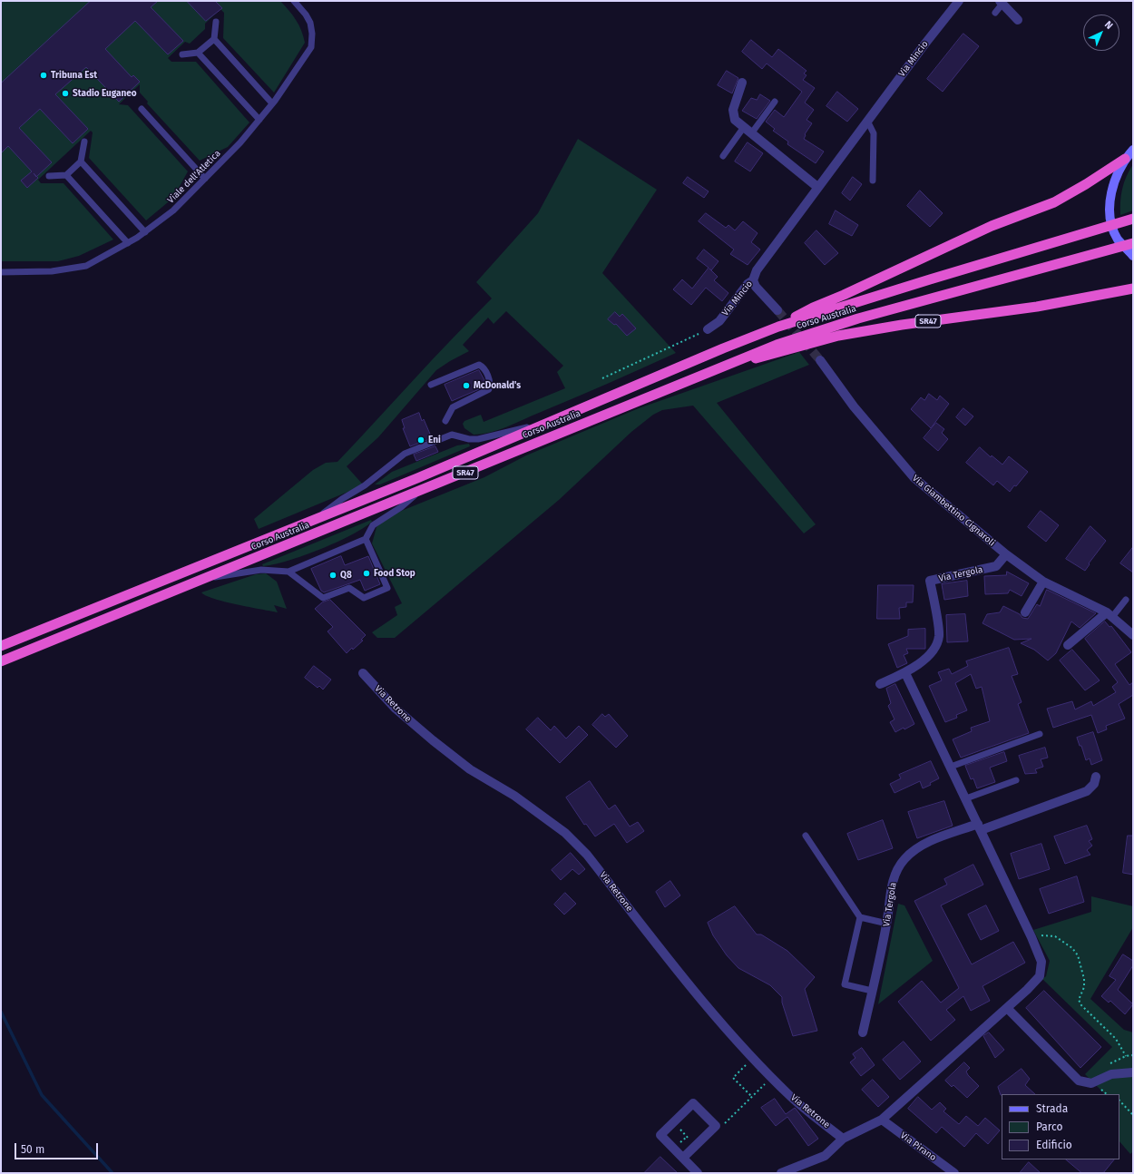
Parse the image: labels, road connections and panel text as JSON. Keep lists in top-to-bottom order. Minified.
{"streets":{"highway":["Corso Australia","SR47"],"street":["Via Mincio","Via Giambettino Cignaroli","Via Tergola","Via Retrone","Via Pirano"],"lane":["Viale dell'Atletica"]},"crossings":[["Corso Australia","SR47"],["Via Giambettino Cignaroli","Via Tergola"]],"places":["Tribuna Est","Stadio Euganeo","McDonald's","Eni","Food Stop","Q8"],"legend":["Strada","Parco","Edificio"],"scale_bar":"50 m","north":"top right"}
